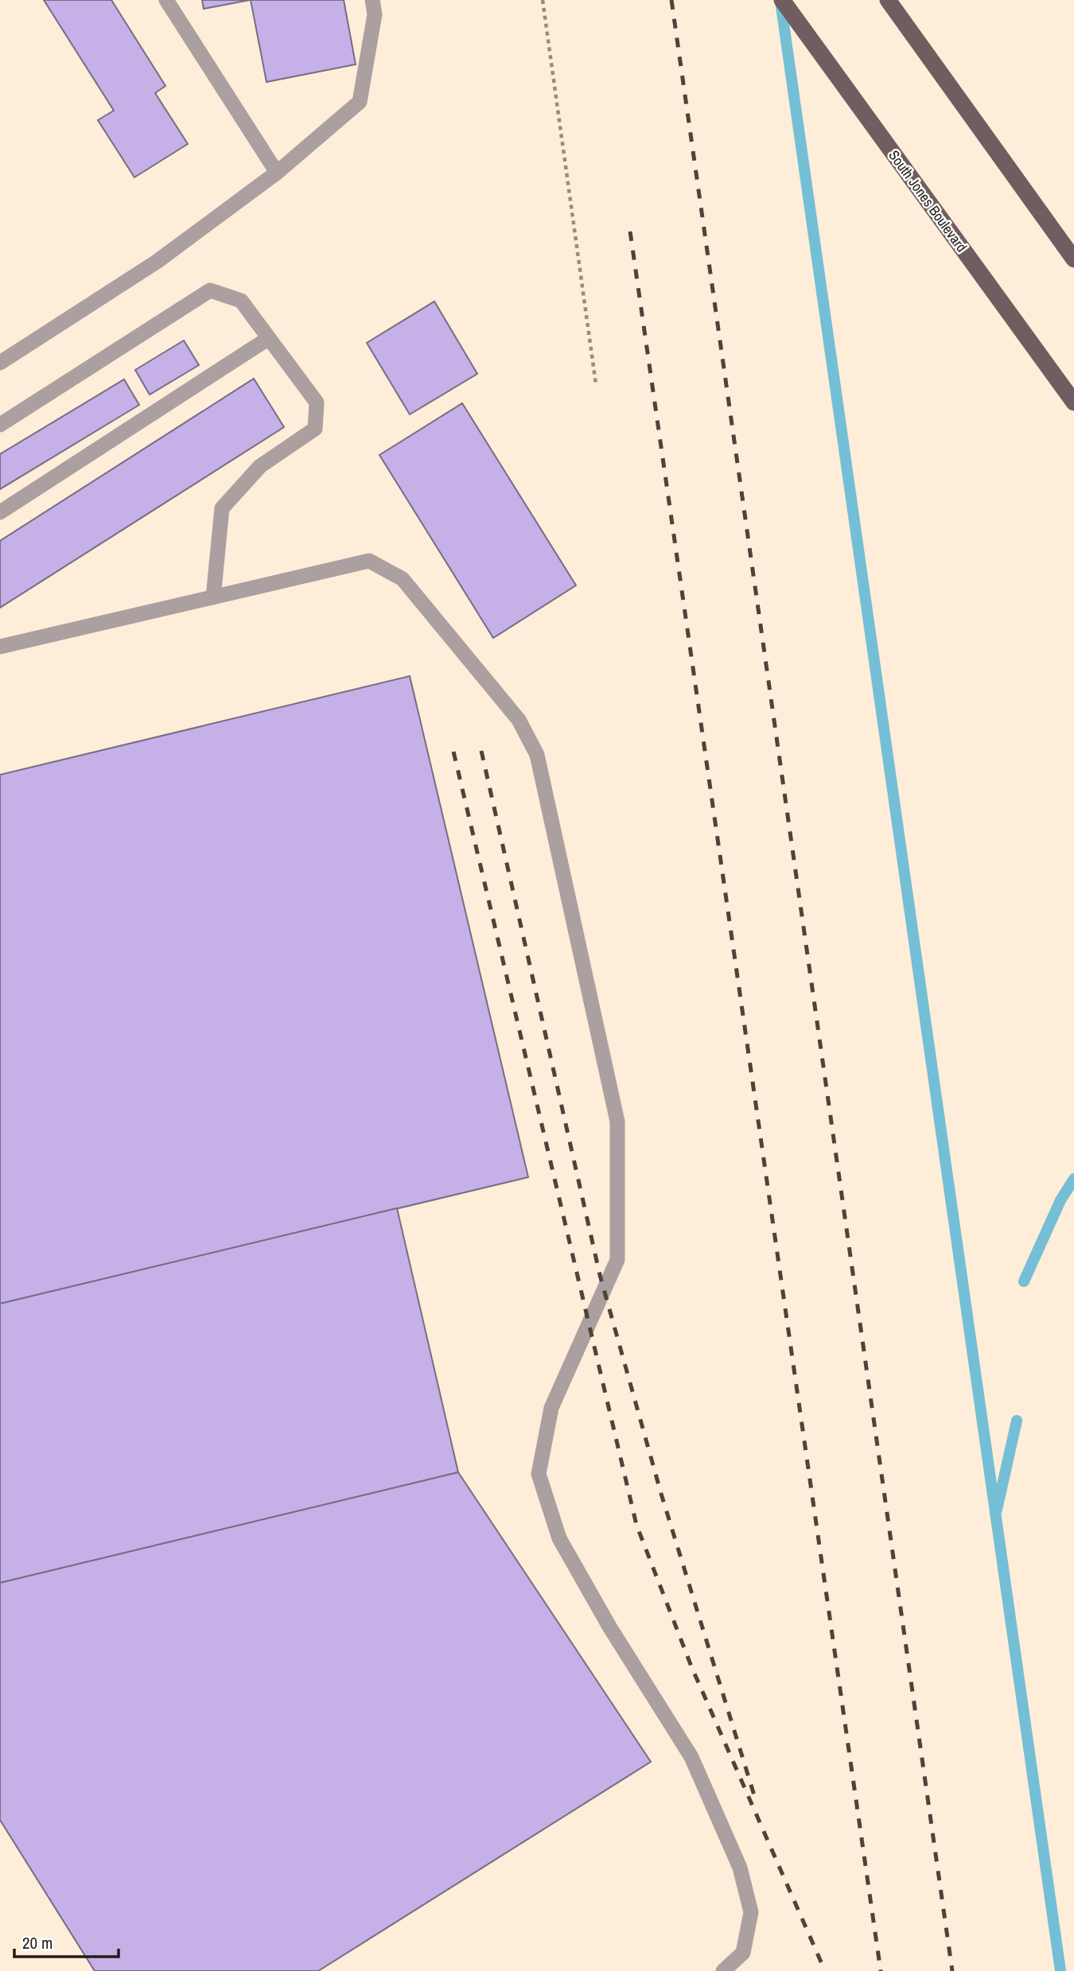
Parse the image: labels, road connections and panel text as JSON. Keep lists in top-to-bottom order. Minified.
{"streets":{"main road":["South Jones Boulevard"]},"scale_bar":"20 m"}
